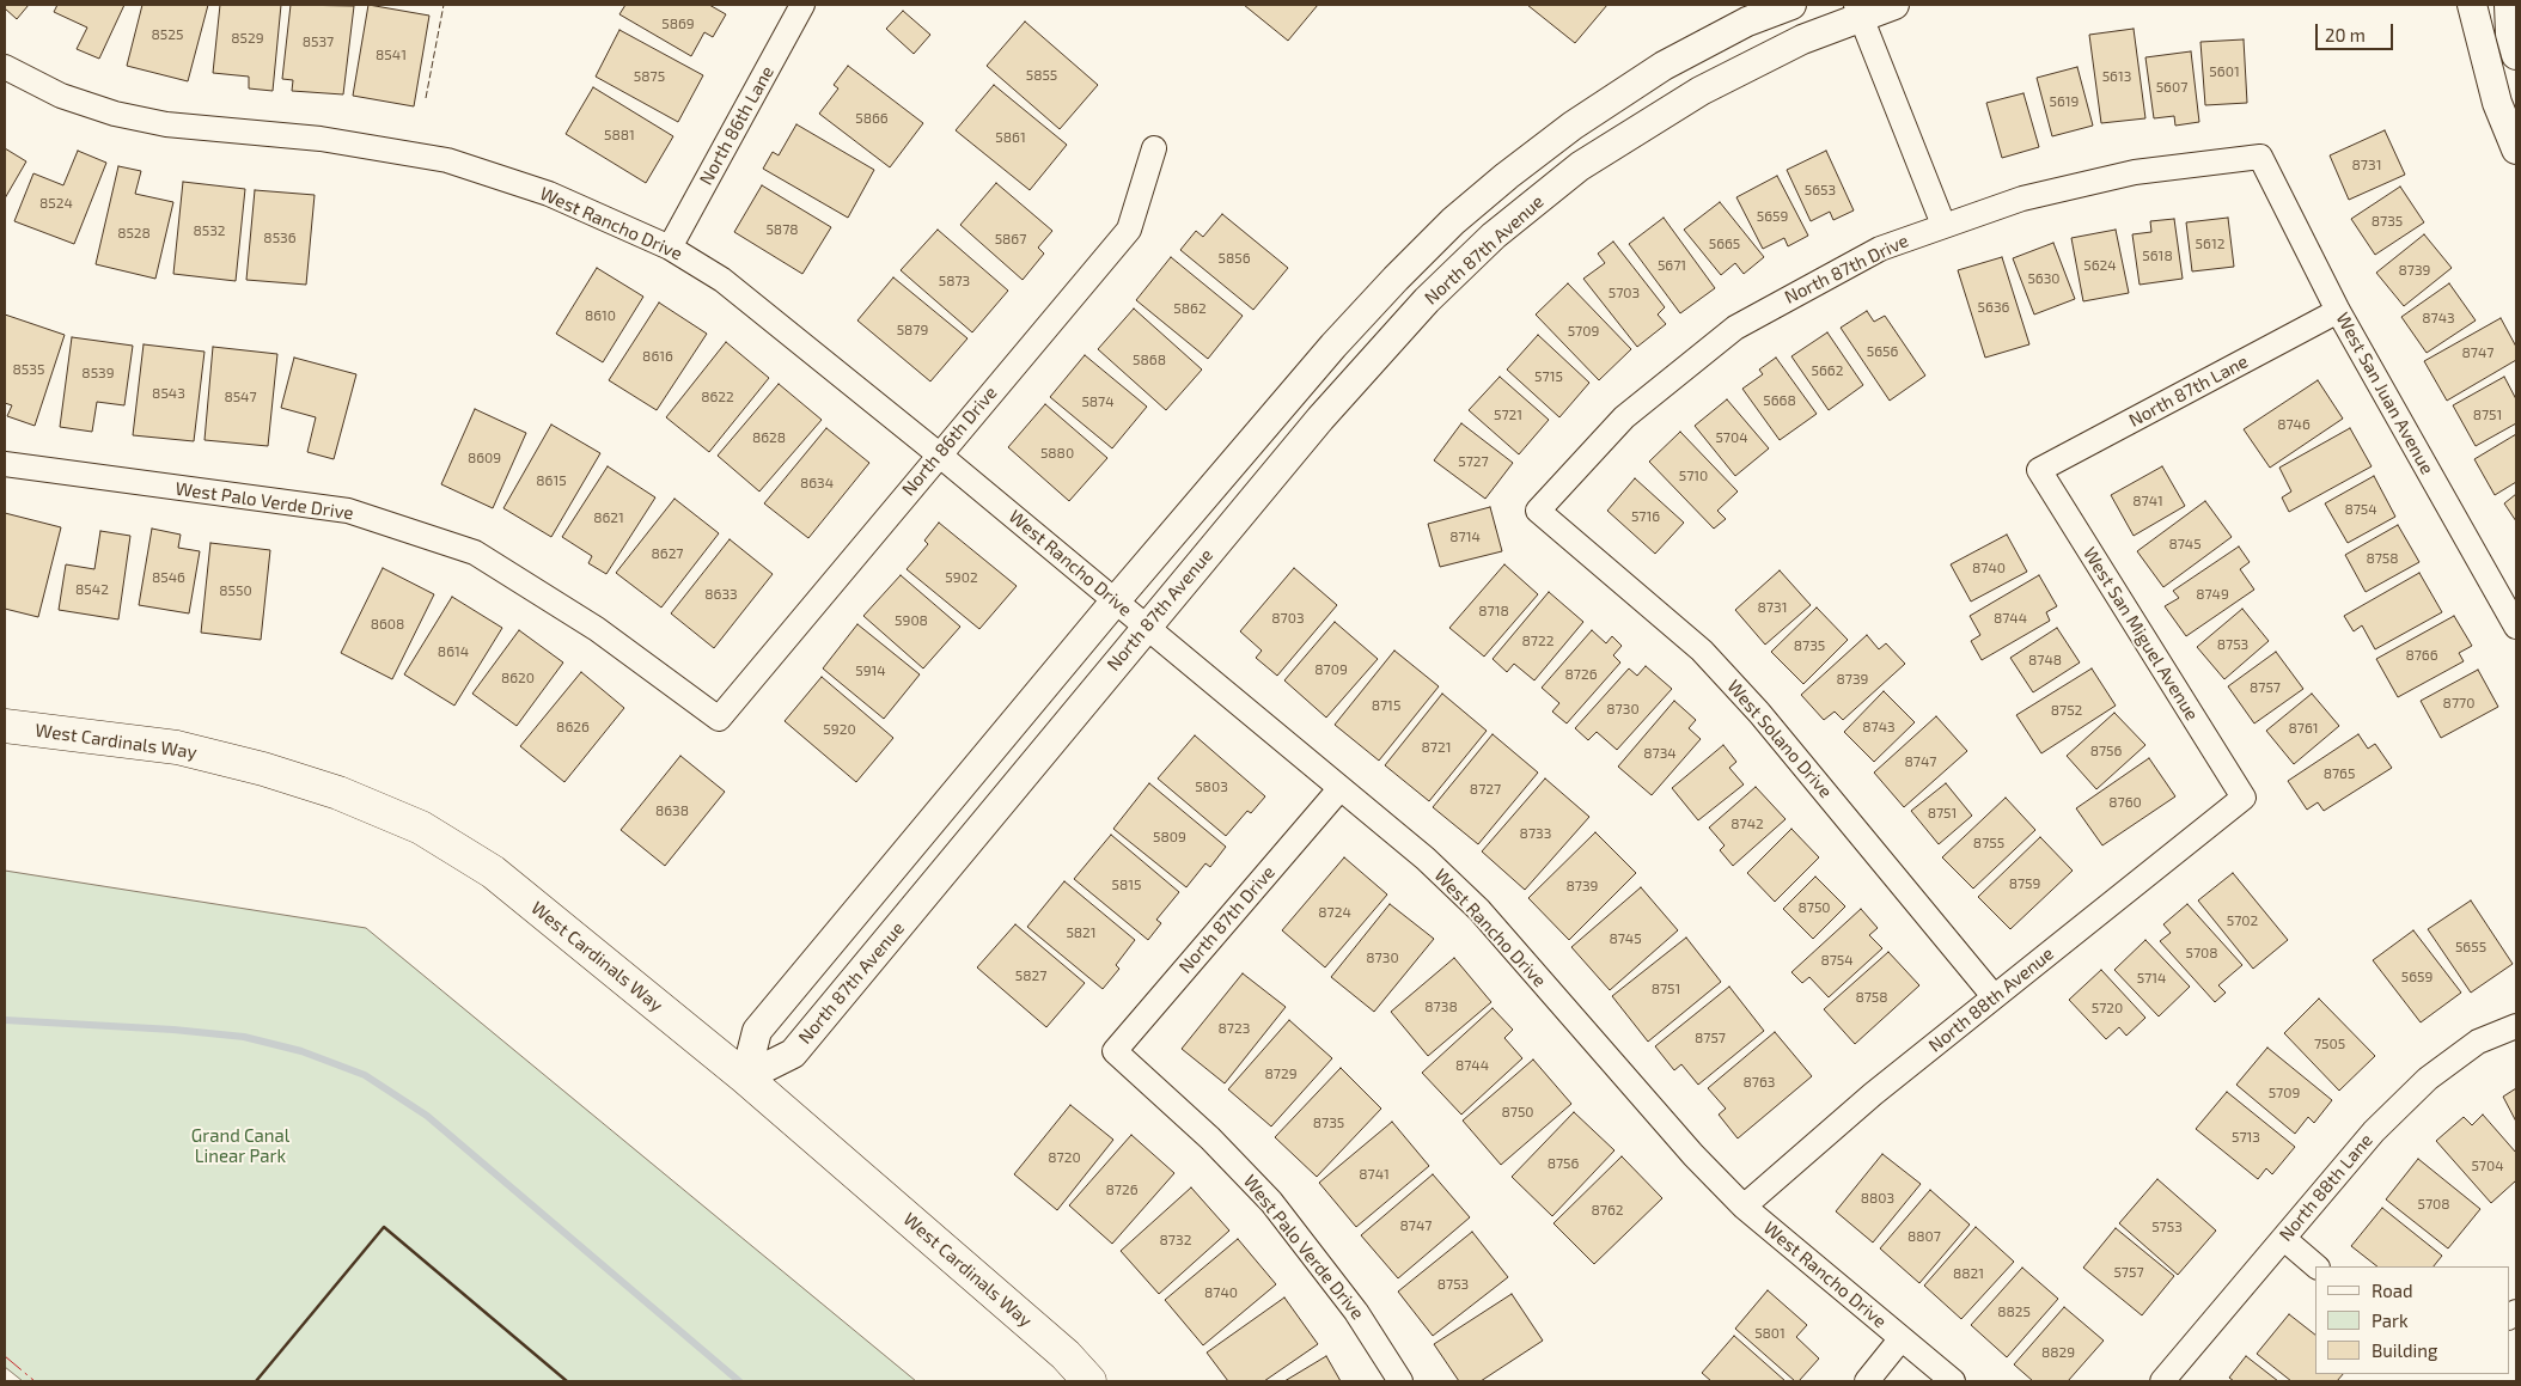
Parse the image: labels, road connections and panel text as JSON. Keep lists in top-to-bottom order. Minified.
{"streets":{"main road":["West Cardinals Way"],"street":["North 86th Lane","West Rancho Drive","North 87th Avenue","North 87th Drive","North 87th Lane","West San Juan Avenue","North 86th Drive","West Palo Verde Drive","West San Miguel Avenue","West Solano Drive","North 88th Avenue","North 88th Lane"]},"crossings":[["North 86th Lane","West Rancho Drive"],["West Rancho Drive","North 87th Avenue"],["West Rancho Drive","North 87th Drive"],["West Rancho Drive","North 86th Drive"],["West Rancho Drive","North 88th Avenue"],["North 87th Avenue","West Cardinals Way"],["North 87th Drive","West San Juan Avenue"],["North 87th Drive","West Palo Verde Drive"],["North 87th Drive","West Solano Drive"],["North 87th Lane","West San Juan Avenue"],["North 87th Lane","West San Miguel Avenue"],["North 86th Drive","West Palo Verde Drive"],["West San Miguel Avenue","North 88th Avenue"],["West Solano Drive","North 88th Avenue"]],"parks":["Grand Canal Linear Park"],"house_numbers":["5869","8525","8529","8537","8541","5601","5855","5875","5613","5607","5619","5866","5881","5861","8731","5653","8524","5659","8735","5878","8532","8528","8536","5867","5665","5612","5618","5856","5671","5624","8739","5630","5873","5703","5636","5862","8610","8743","5879","5709","5656","8747","8616","5868","8535","5662","8539","5715","8543","8547","8622","5668","5874","5721","8751","8746","8628","5704","5880","8609","5727","5710","8615","8634","8741","8754","5716","8621","8714","8745","8627","8758","8740","8546","5902","8542","8550","8633","8749","8731","8718","8703","8744","5908","8608","8722","8753","8735","8614","8766","8748","8709","5914","8726","8620","8739","8757","8770","8715","8730","8752","8626","8743","8761","5920","8721","8756","8734","8747","8765","5803","8727","8760","8638","8751","8742","8733","5809","8755","8759","5815","8739","8750","8724","5702","5821","8745","5655","5708","8730","8754","5827","5659","5714","8751","8758","8738","5720","8723","8757","7505","8744","8729","8763","5709","8750","8735","5713","8720","8756","5704","8741","8726","8803","5708","8762","8747","5753","8807","8732","5757","8821","8753","8740","8825","5801","8829"],"legend":["Road","Park","Building"],"scale_bar":"20 m"}
